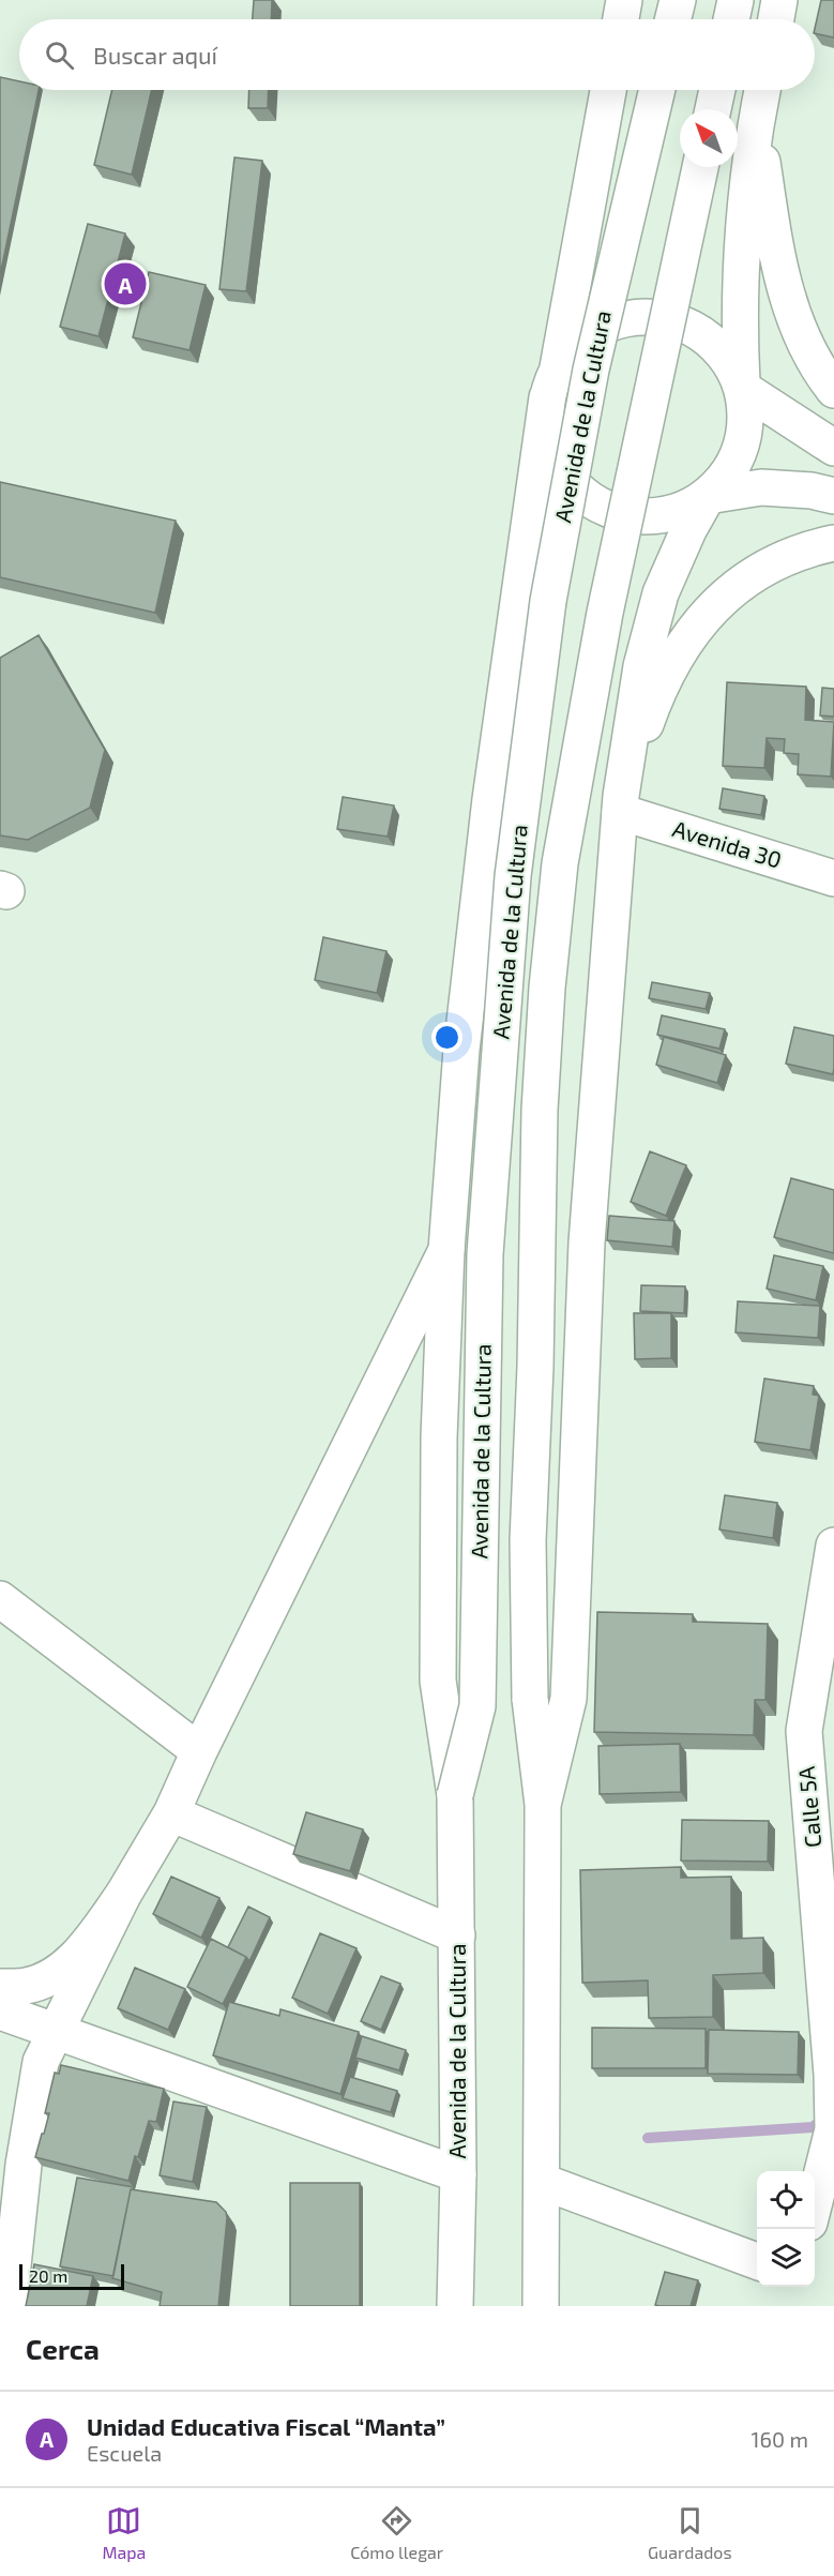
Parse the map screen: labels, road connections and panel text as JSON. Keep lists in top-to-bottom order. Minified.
{"streets":{"main road":["Avenida de la Cultura","Avenida 30","Calle 5A"]},"crossings":[["Avenida de la Cultura","Avenida 30"]],"scale_bar":"20 m","north":"top left","page":{"search":"Buscar aquí","pins":"A","scale":"20 m","heading":"Cerca","list":[{"mark":"A","name":"Unidad Educativa Fiscal “Manta”","note":"Escuela","value":"160 m"}],"nav":["Mapa","Cómo llegar","Guardados"]}}
